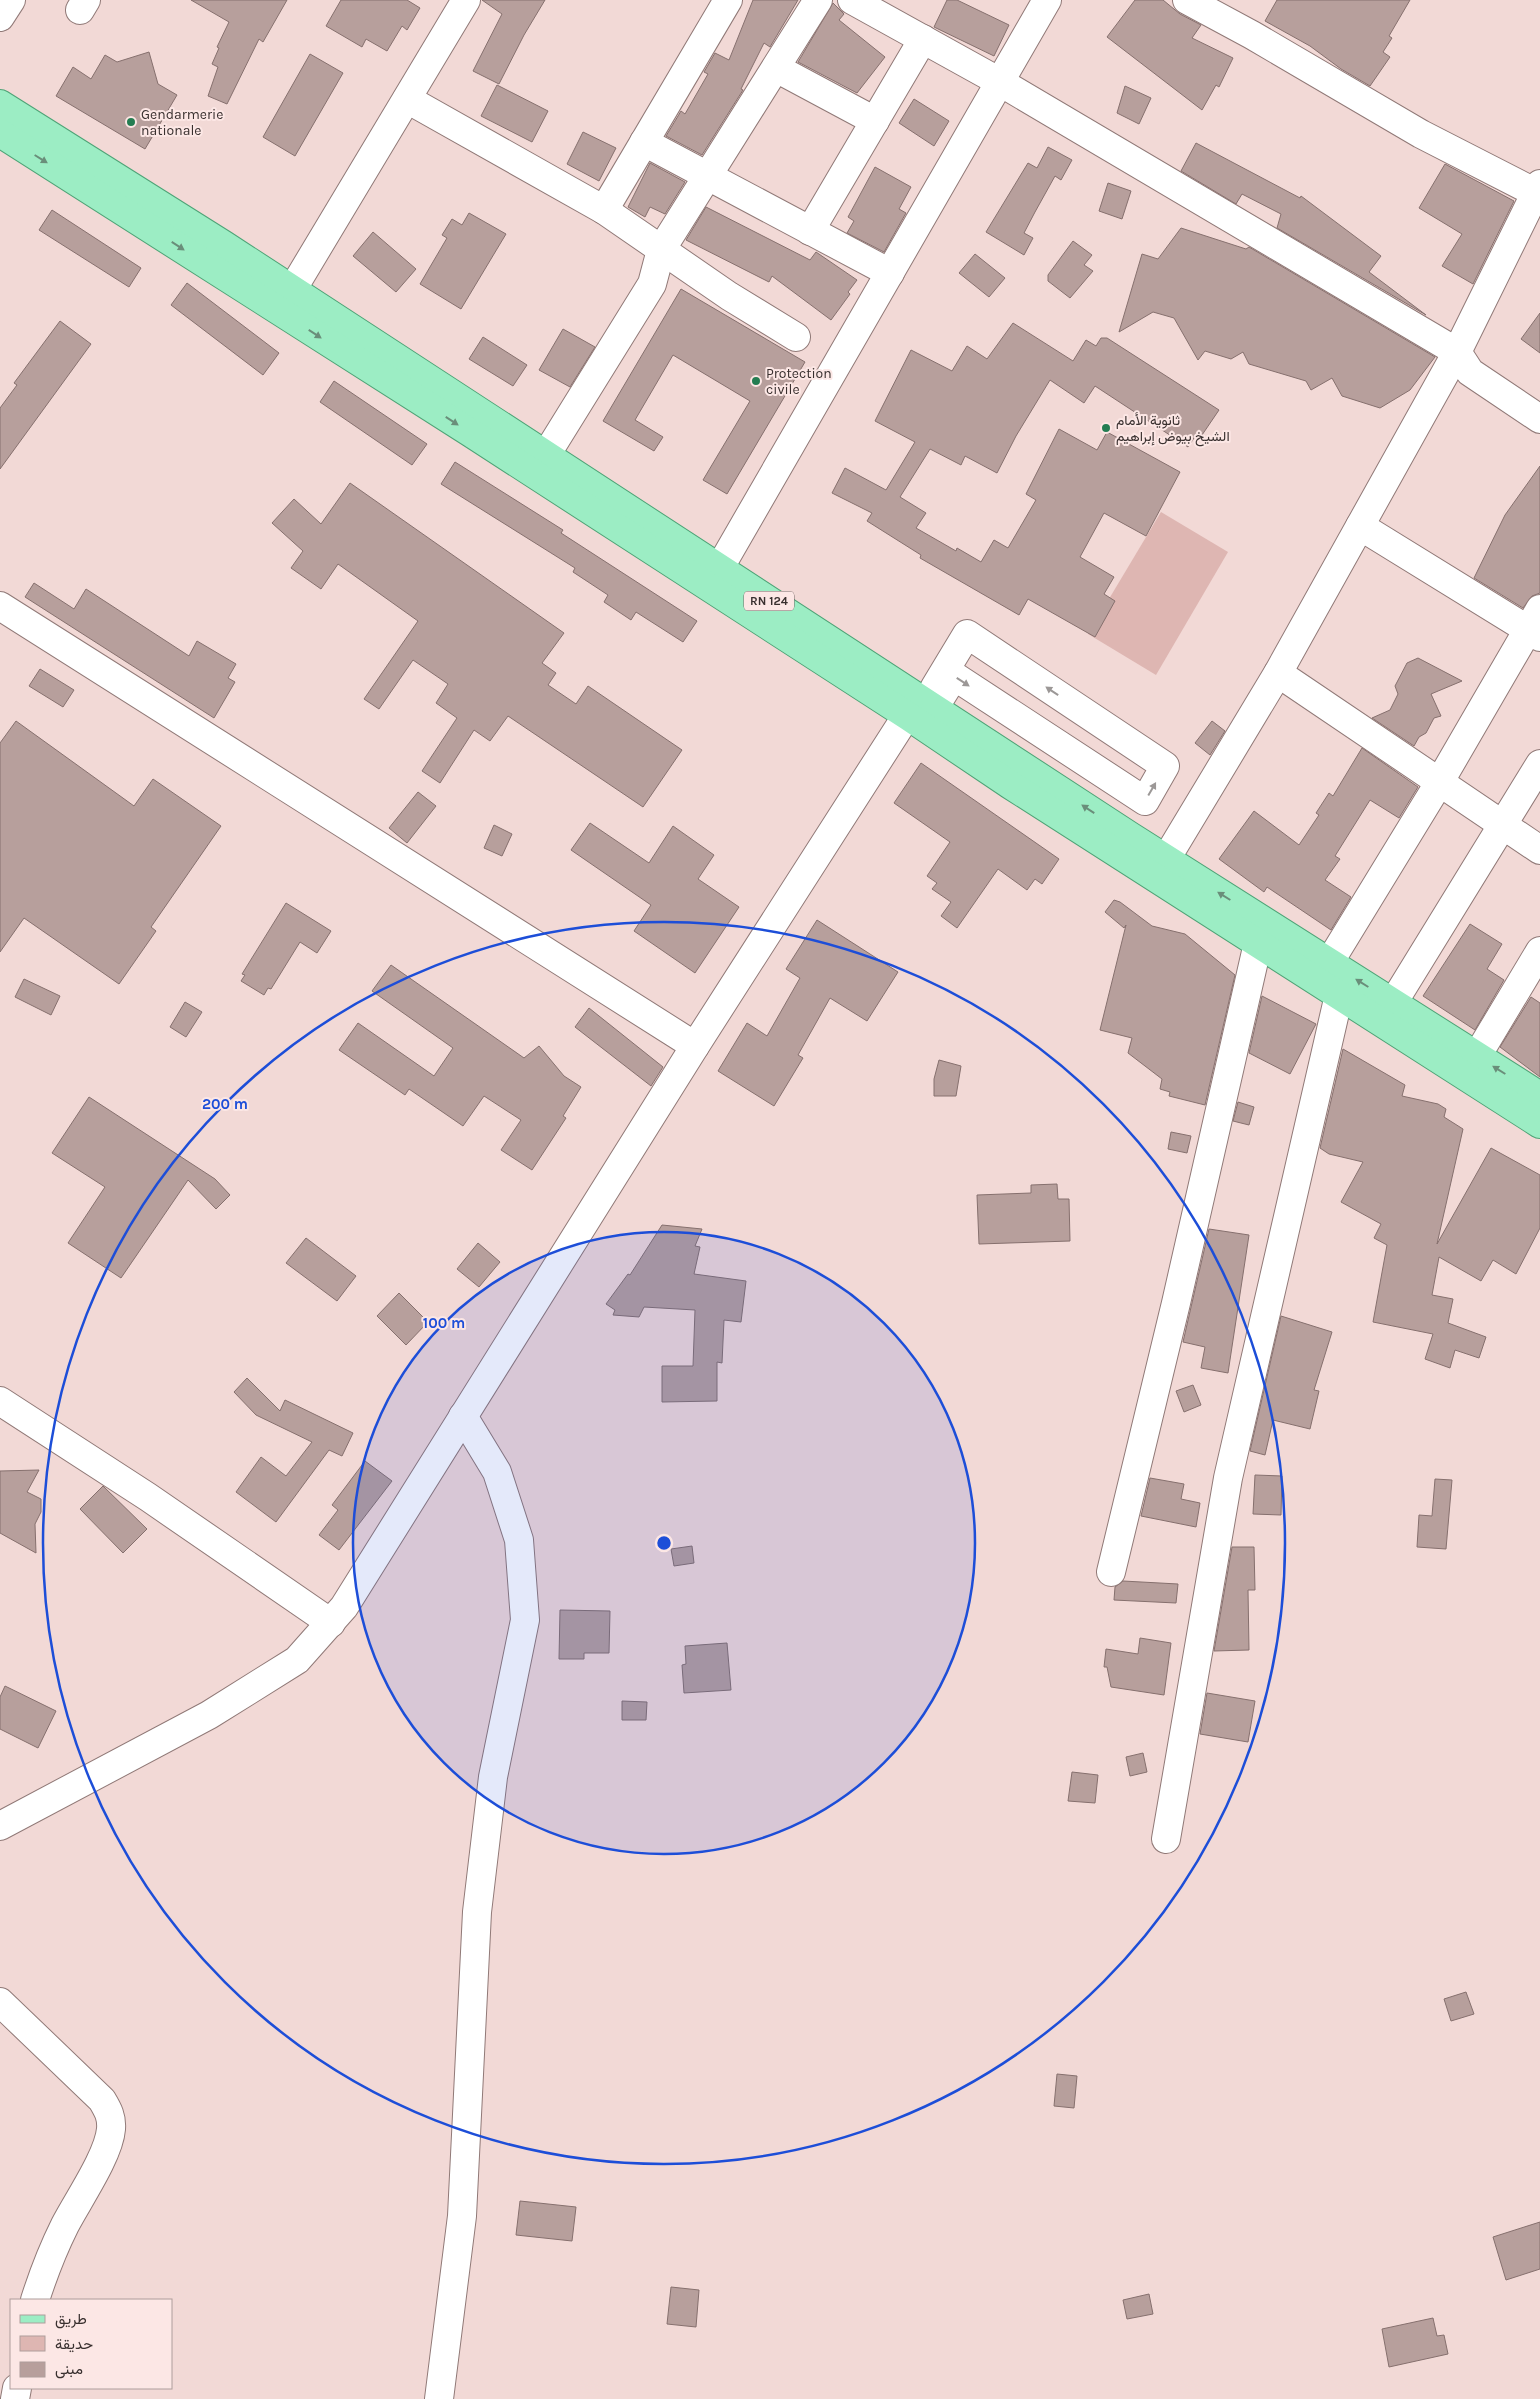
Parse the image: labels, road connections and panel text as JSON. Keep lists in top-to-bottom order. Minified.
{"streets":{"main road":["RN 124"]},"places":["Gendarmerie nationale","Protection civile","ثانوية الأمام الشيخ بيوض إبراهيم"],"legend":["طريق","حديقة","مبنى"],"rings":["200 m","100 m"]}
